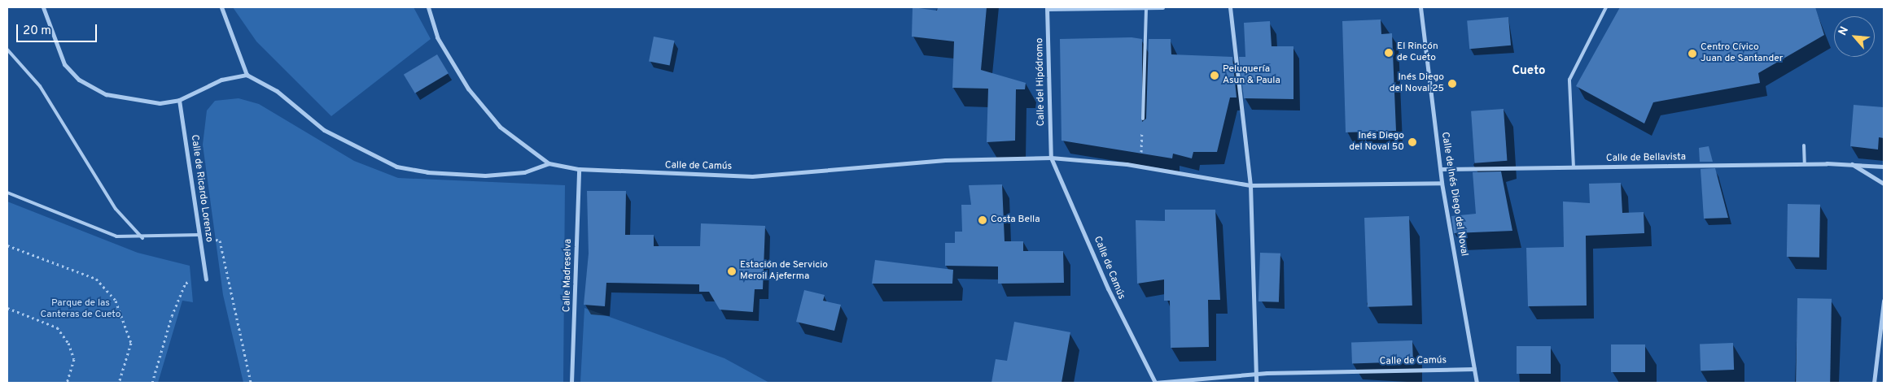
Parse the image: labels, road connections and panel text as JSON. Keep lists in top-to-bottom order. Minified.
{"streets":{"street":["Calle del Hipódromo","Calle de Bellavista","Calle de Camús","Calle de Ricardo Lorenzo","Calle de Inés Diego del Noval","Calle Madreselva"]},"crossings":[["Calle del Hipódromo","Calle de Camús"],["Calle de Bellavista","Calle de Inés Diego del Noval"],["Calle de Camús","Calle de Inés Diego del Noval"],["Calle de Camús","Calle Madreselva"]],"districts":["Cueto"],"parks":["Parque de las Canteras de Cueto"],"places":["El Rincón de Cueto","Centro Cívico Juan de Santander","Peluquería Asun & Paula","Inés Diego del Noval 25","Inés Diego del Noval 50","Costa Bella","Estación de Servicio Meroil Ajeferma"],"scale_bar":"20 m","north":"top left"}
